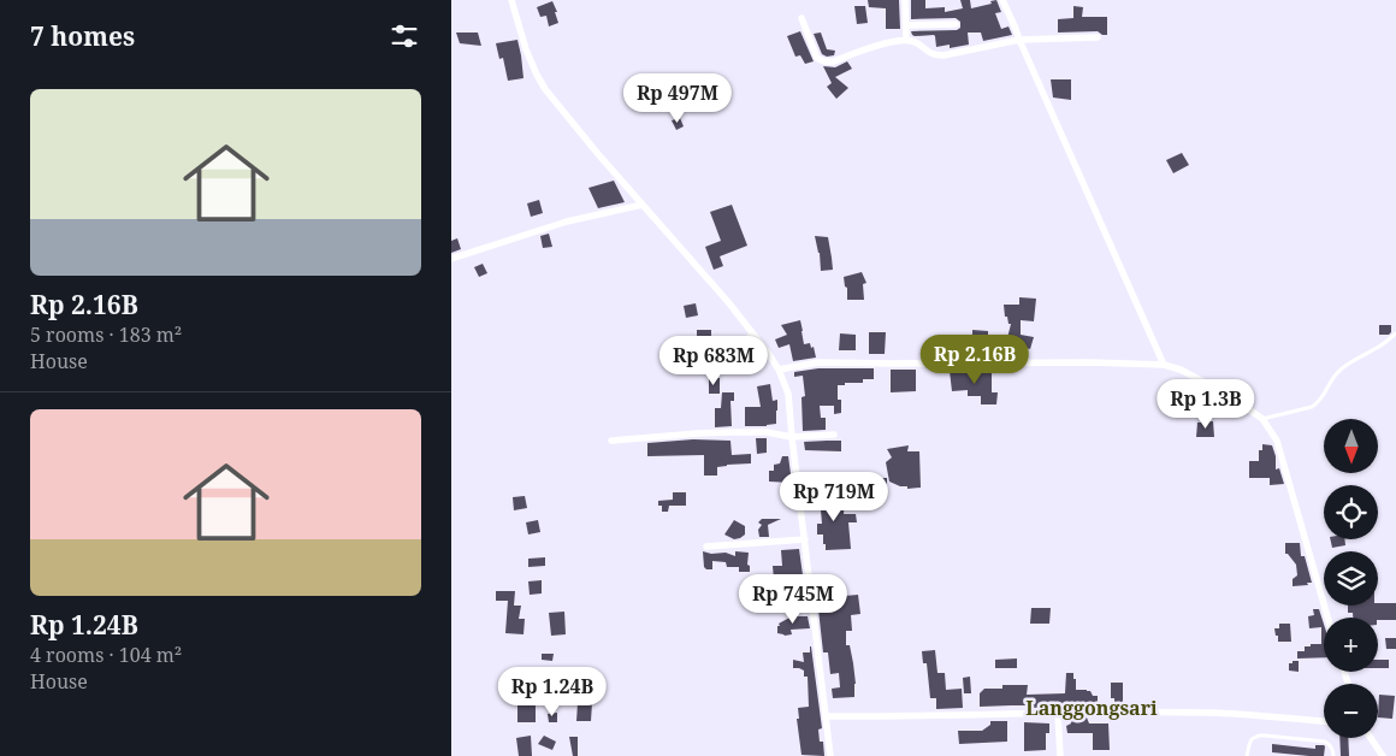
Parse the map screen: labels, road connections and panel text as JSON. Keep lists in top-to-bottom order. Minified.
{"districts":["Langgongsari"],"north":"bottom","page":{"heading":"7 homes","list":[{"name":"Rp 2.16B","note":"5 rooms · 183 m² · House"},{"name":"Rp 1.24B","note":"4 rooms · 104 m² · House"}],"price":["Rp 497M","Rp 2.16B","Rp 683M","Rp 1.3B","Rp 719M","Rp 745M","Rp 1.24B"],"map_buttons":["+","−"]}}
